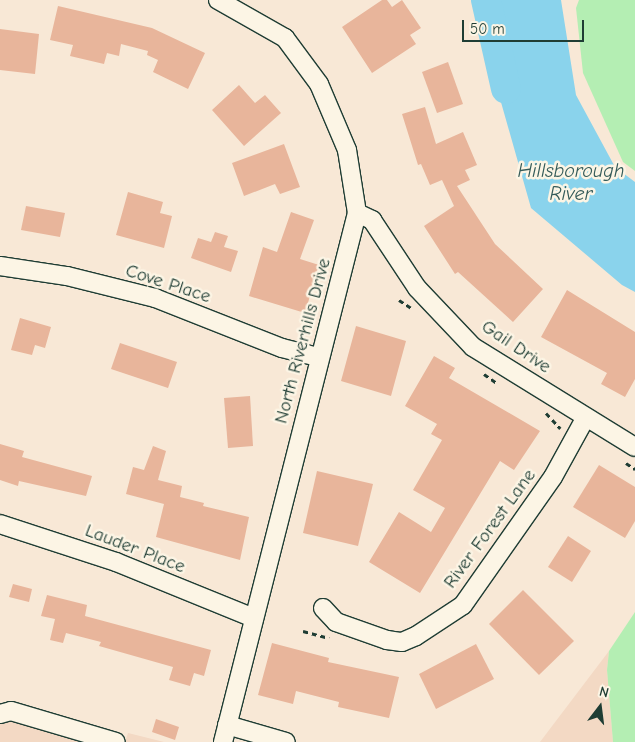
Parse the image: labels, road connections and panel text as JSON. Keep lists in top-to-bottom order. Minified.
{"streets":{"street":["Cove Place","North Riverhills Drive","Gail Drive","River Forest Lane","Lauder Place"]},"crossings":[["Cove Place","North Riverhills Drive"],["North Riverhills Drive","Gail Drive"],["North Riverhills Drive","Lauder Place"],["Gail Drive","River Forest Lane"]],"water":["Hillsborough River"],"scale_bar":"50 m","north":"top"}
